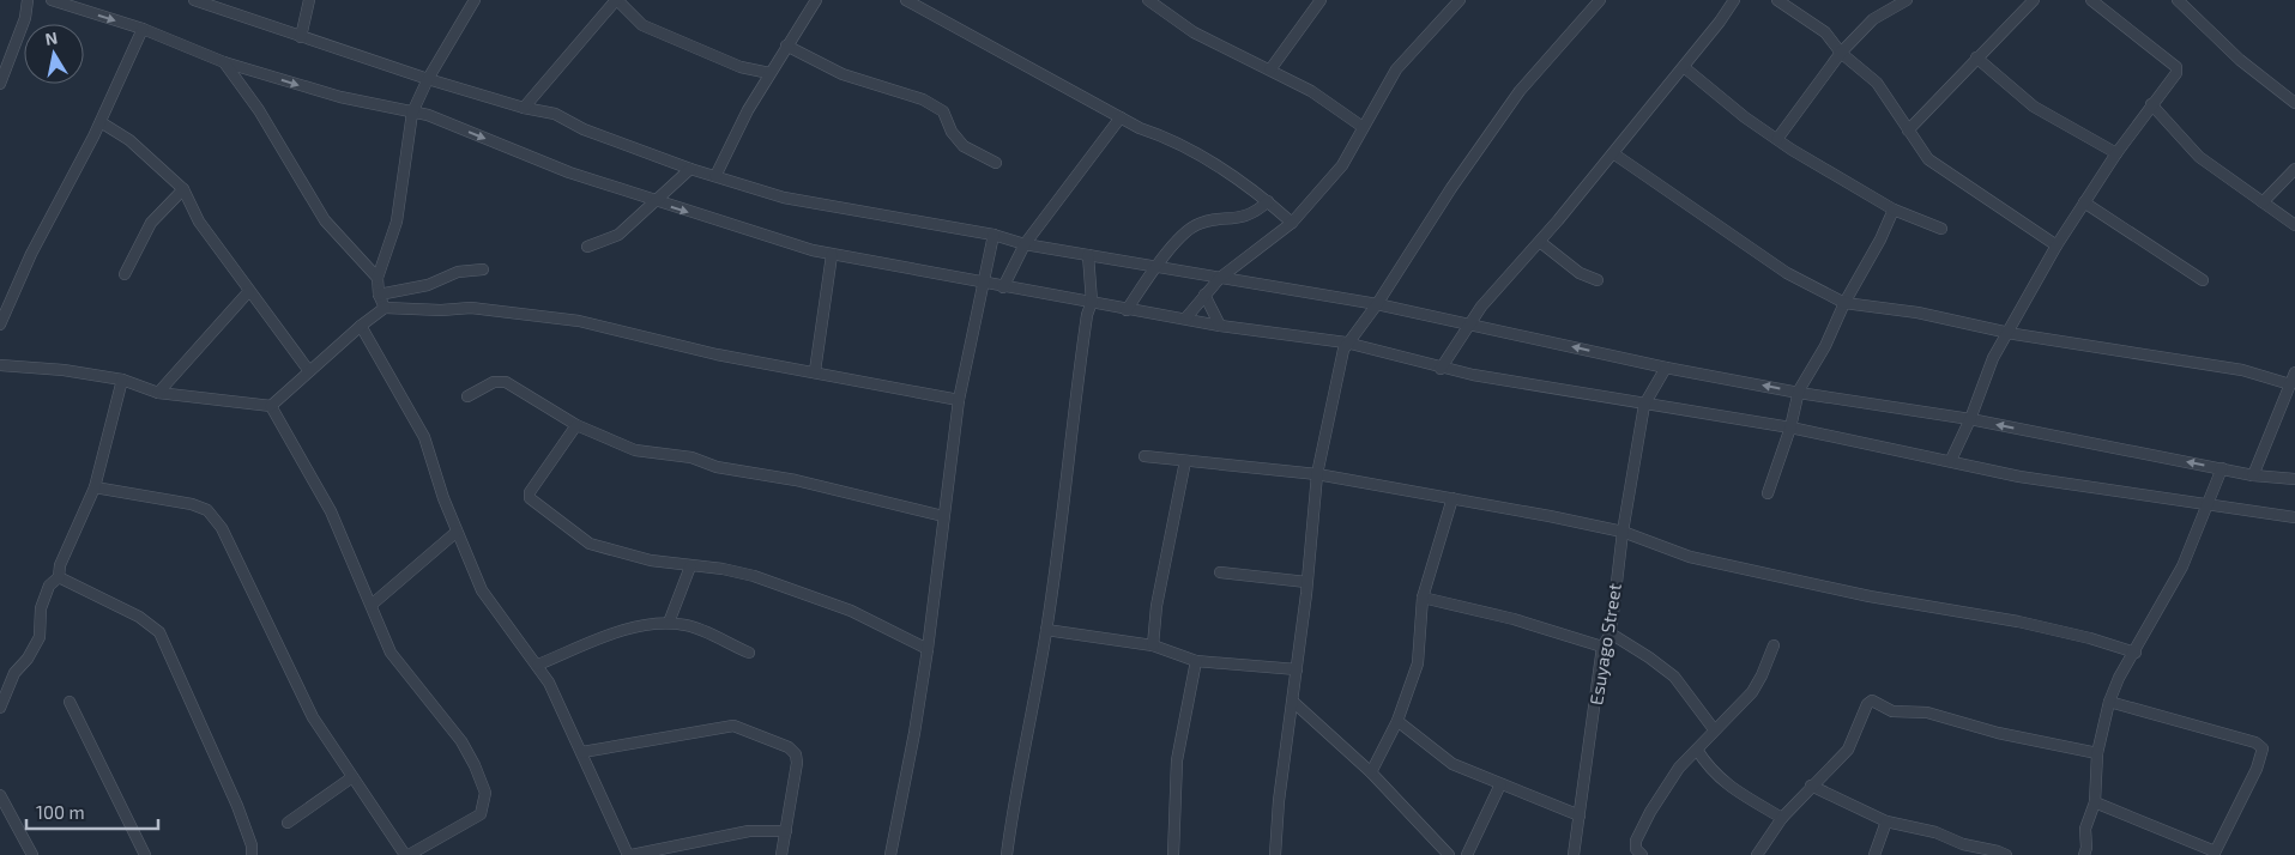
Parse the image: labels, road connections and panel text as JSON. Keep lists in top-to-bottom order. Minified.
{"streets":{"street":["Esuyago Street"]},"scale_bar":"100 m","north":"top"}
